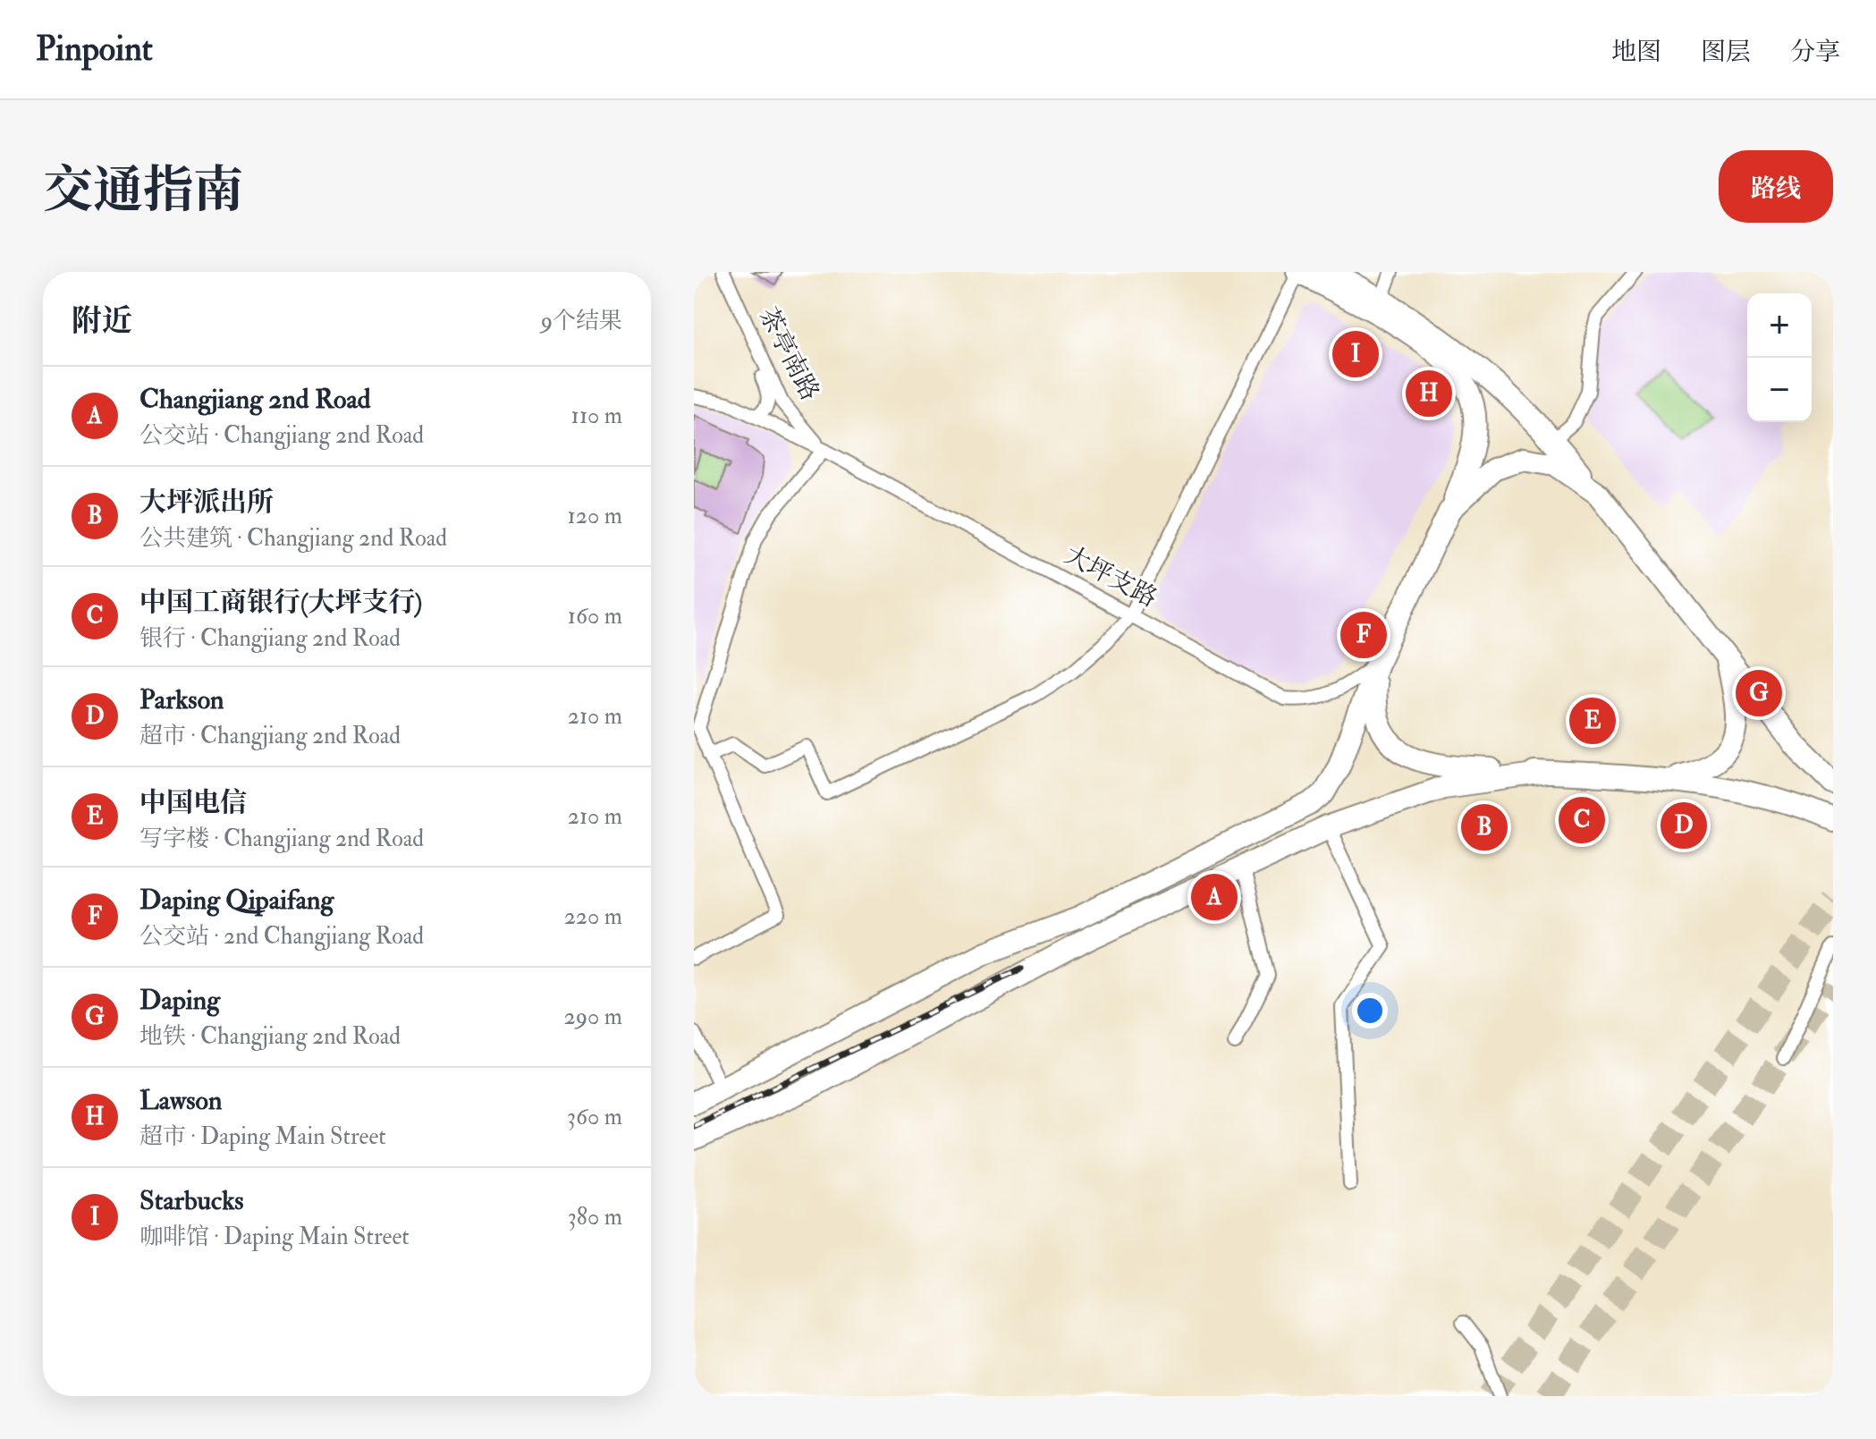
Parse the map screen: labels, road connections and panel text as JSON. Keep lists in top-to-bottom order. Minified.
{"streets":{"street":["茶亭南路","大坪支路"]},"crossings":[["茶亭南路","大坪支路"]],"page":{"header":"Pinpoint","nav":["地图","图层","分享"],"title":"交通指南","buttons":"路线","heading":["附近","9个结果"],"map_buttons":["+","−"],"pins":["I","H","F","G","E","C","D","B","A"],"list":[{"mark":"A","name":"Changjiang 2nd Road","note":"公交站 · Changjiang 2nd Road","value":"110 m"},{"mark":"B","name":"大坪派出所","note":"公共建筑 · Changjiang 2nd Road","value":"120 m"},{"mark":"C","name":"中国工商银行(大坪支行)","note":"银行 · Changjiang 2nd Road","value":"160 m"},{"mark":"D","name":"Parkson","note":"超市 · Changjiang 2nd Road","value":"210 m"},{"mark":"E","name":"中国电信","note":"写字楼 · Changjiang 2nd Road","value":"210 m"},{"mark":"F","name":"Daping Qipaifang","note":"公交站 · 2nd Changjiang Road","value":"220 m"},{"mark":"G","name":"Daping","note":"地铁 · Changjiang 2nd Road","value":"290 m"},{"mark":"H","name":"Lawson","note":"超市 · Daping Main Street","value":"360 m"},{"mark":"I","name":"Starbucks","note":"咖啡馆 · Daping Main Street","value":"380 m"}]}}
